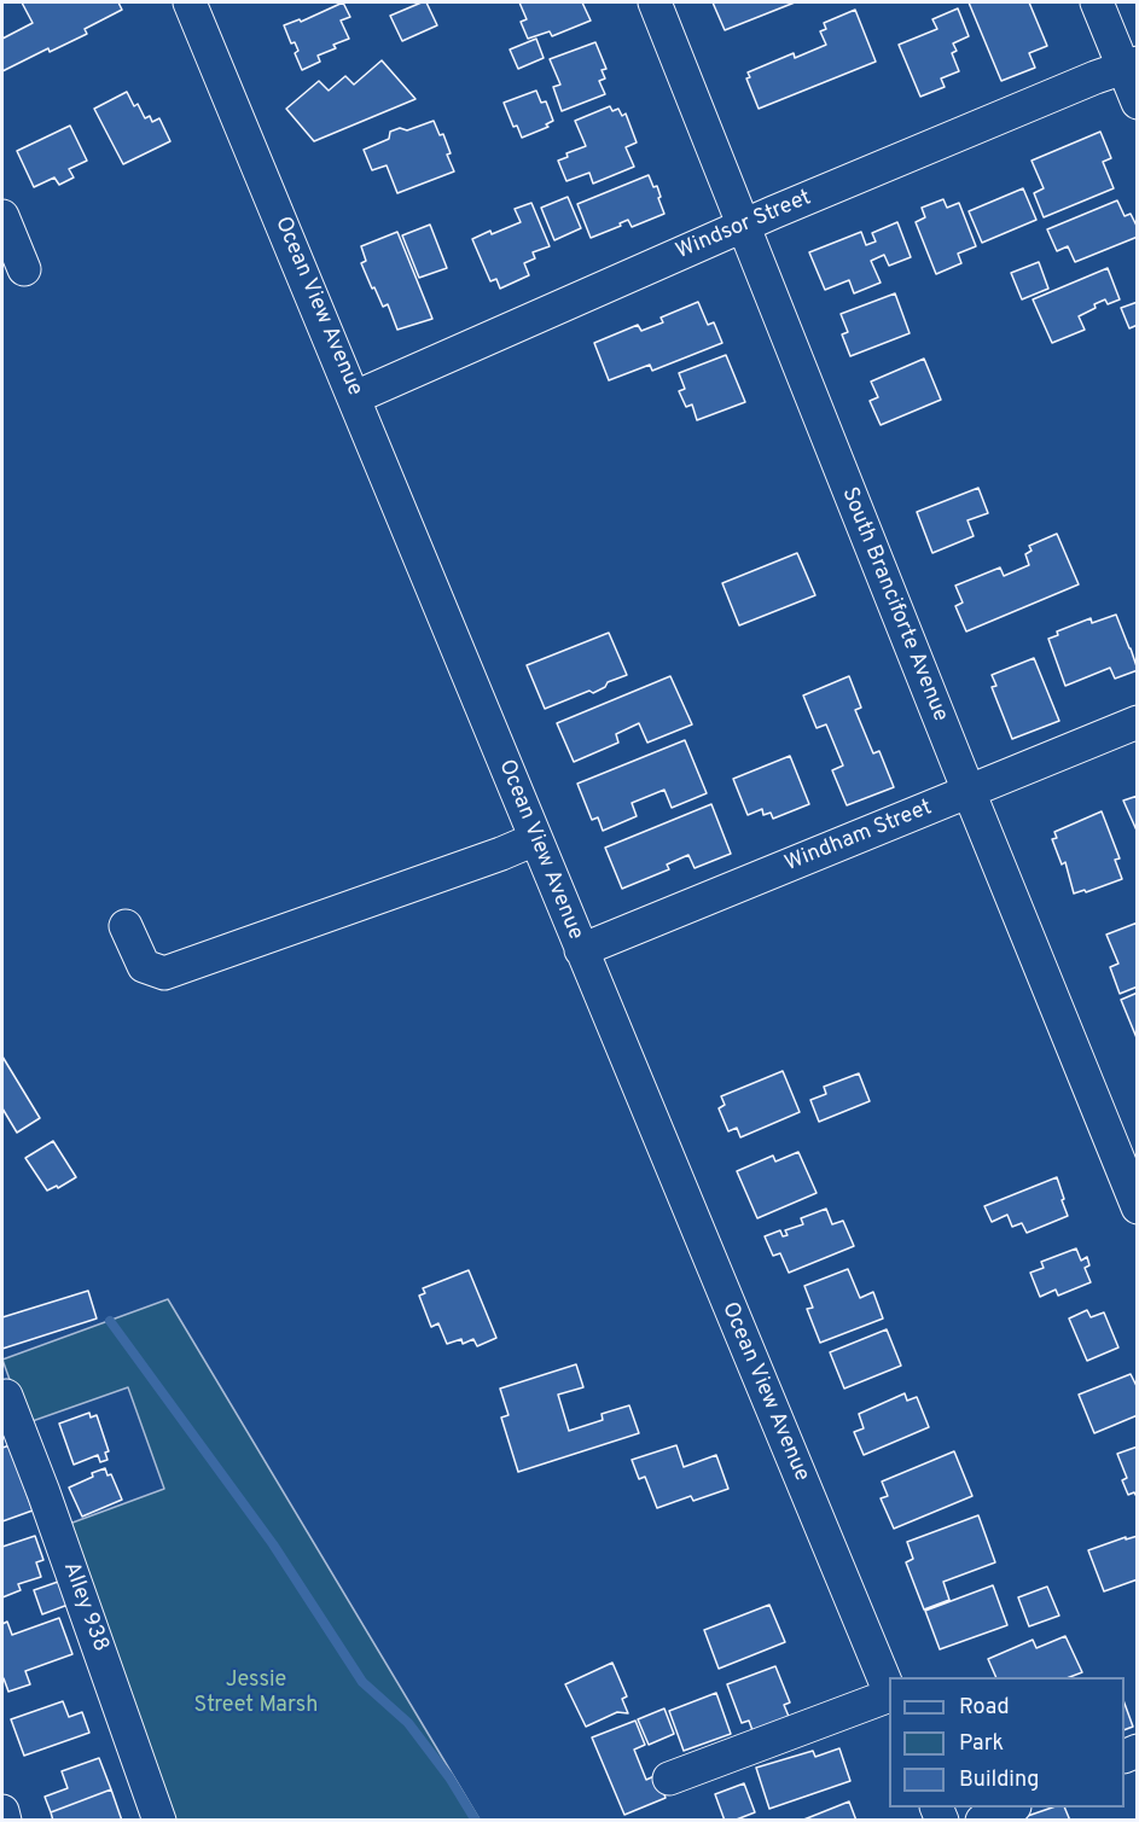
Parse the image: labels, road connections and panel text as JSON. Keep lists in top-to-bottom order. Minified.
{"streets":{"street":["Windsor Street","Ocean View Avenue","South Branciforte Avenue","Windham Street","Alley 938"]},"crossings":[["Windsor Street","Ocean View Avenue"],["Windsor Street","South Branciforte Avenue"],["Ocean View Avenue","Windham Street"],["South Branciforte Avenue","Windham Street"]],"parks":["Jessie Street Marsh"],"legend":["Road","Park","Building"]}
